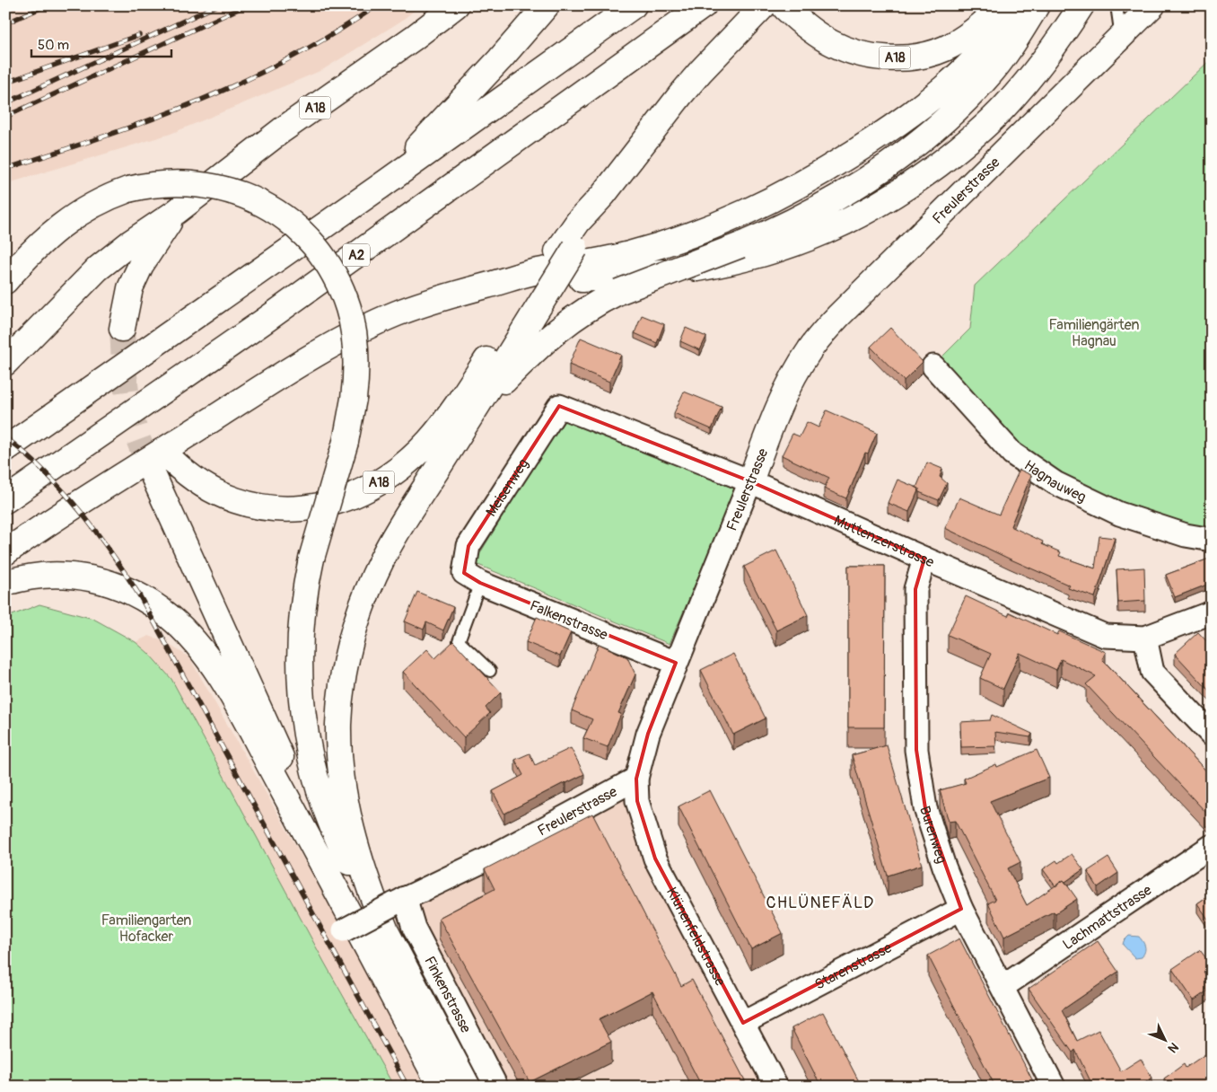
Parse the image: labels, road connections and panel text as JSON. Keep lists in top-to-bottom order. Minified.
{"streets":{"main road":["A18","Freulerstrasse","A2"],"street":["Hagnauweg","Meisenweg","Muttenzerstrasse","Falkenstrasse","Burenweg","Lachmattstrasse","Klünenfeldstrasse","Starenstrasse","Finkenstrasse"]},"crossings":[["A18","Freulerstrasse"],["Freulerstrasse","Muttenzerstrasse"],["Freulerstrasse","Falkenstrasse"],["Freulerstrasse","Klünenfeldstrasse"],["Freulerstrasse","Finkenstrasse"],["Meisenweg","Muttenzerstrasse"],["Meisenweg","Falkenstrasse"],["Muttenzerstrasse","Burenweg"],["Burenweg","Lachmattstrasse"],["Burenweg","Starenstrasse"],["Klünenfeldstrasse","Starenstrasse"]],"districts":["CHLÜNEFÄLD"],"parks":["Familiengärten Hagnau","Familiengarten Hofacker"],"scale_bar":"50 m","north":"bottom right"}
